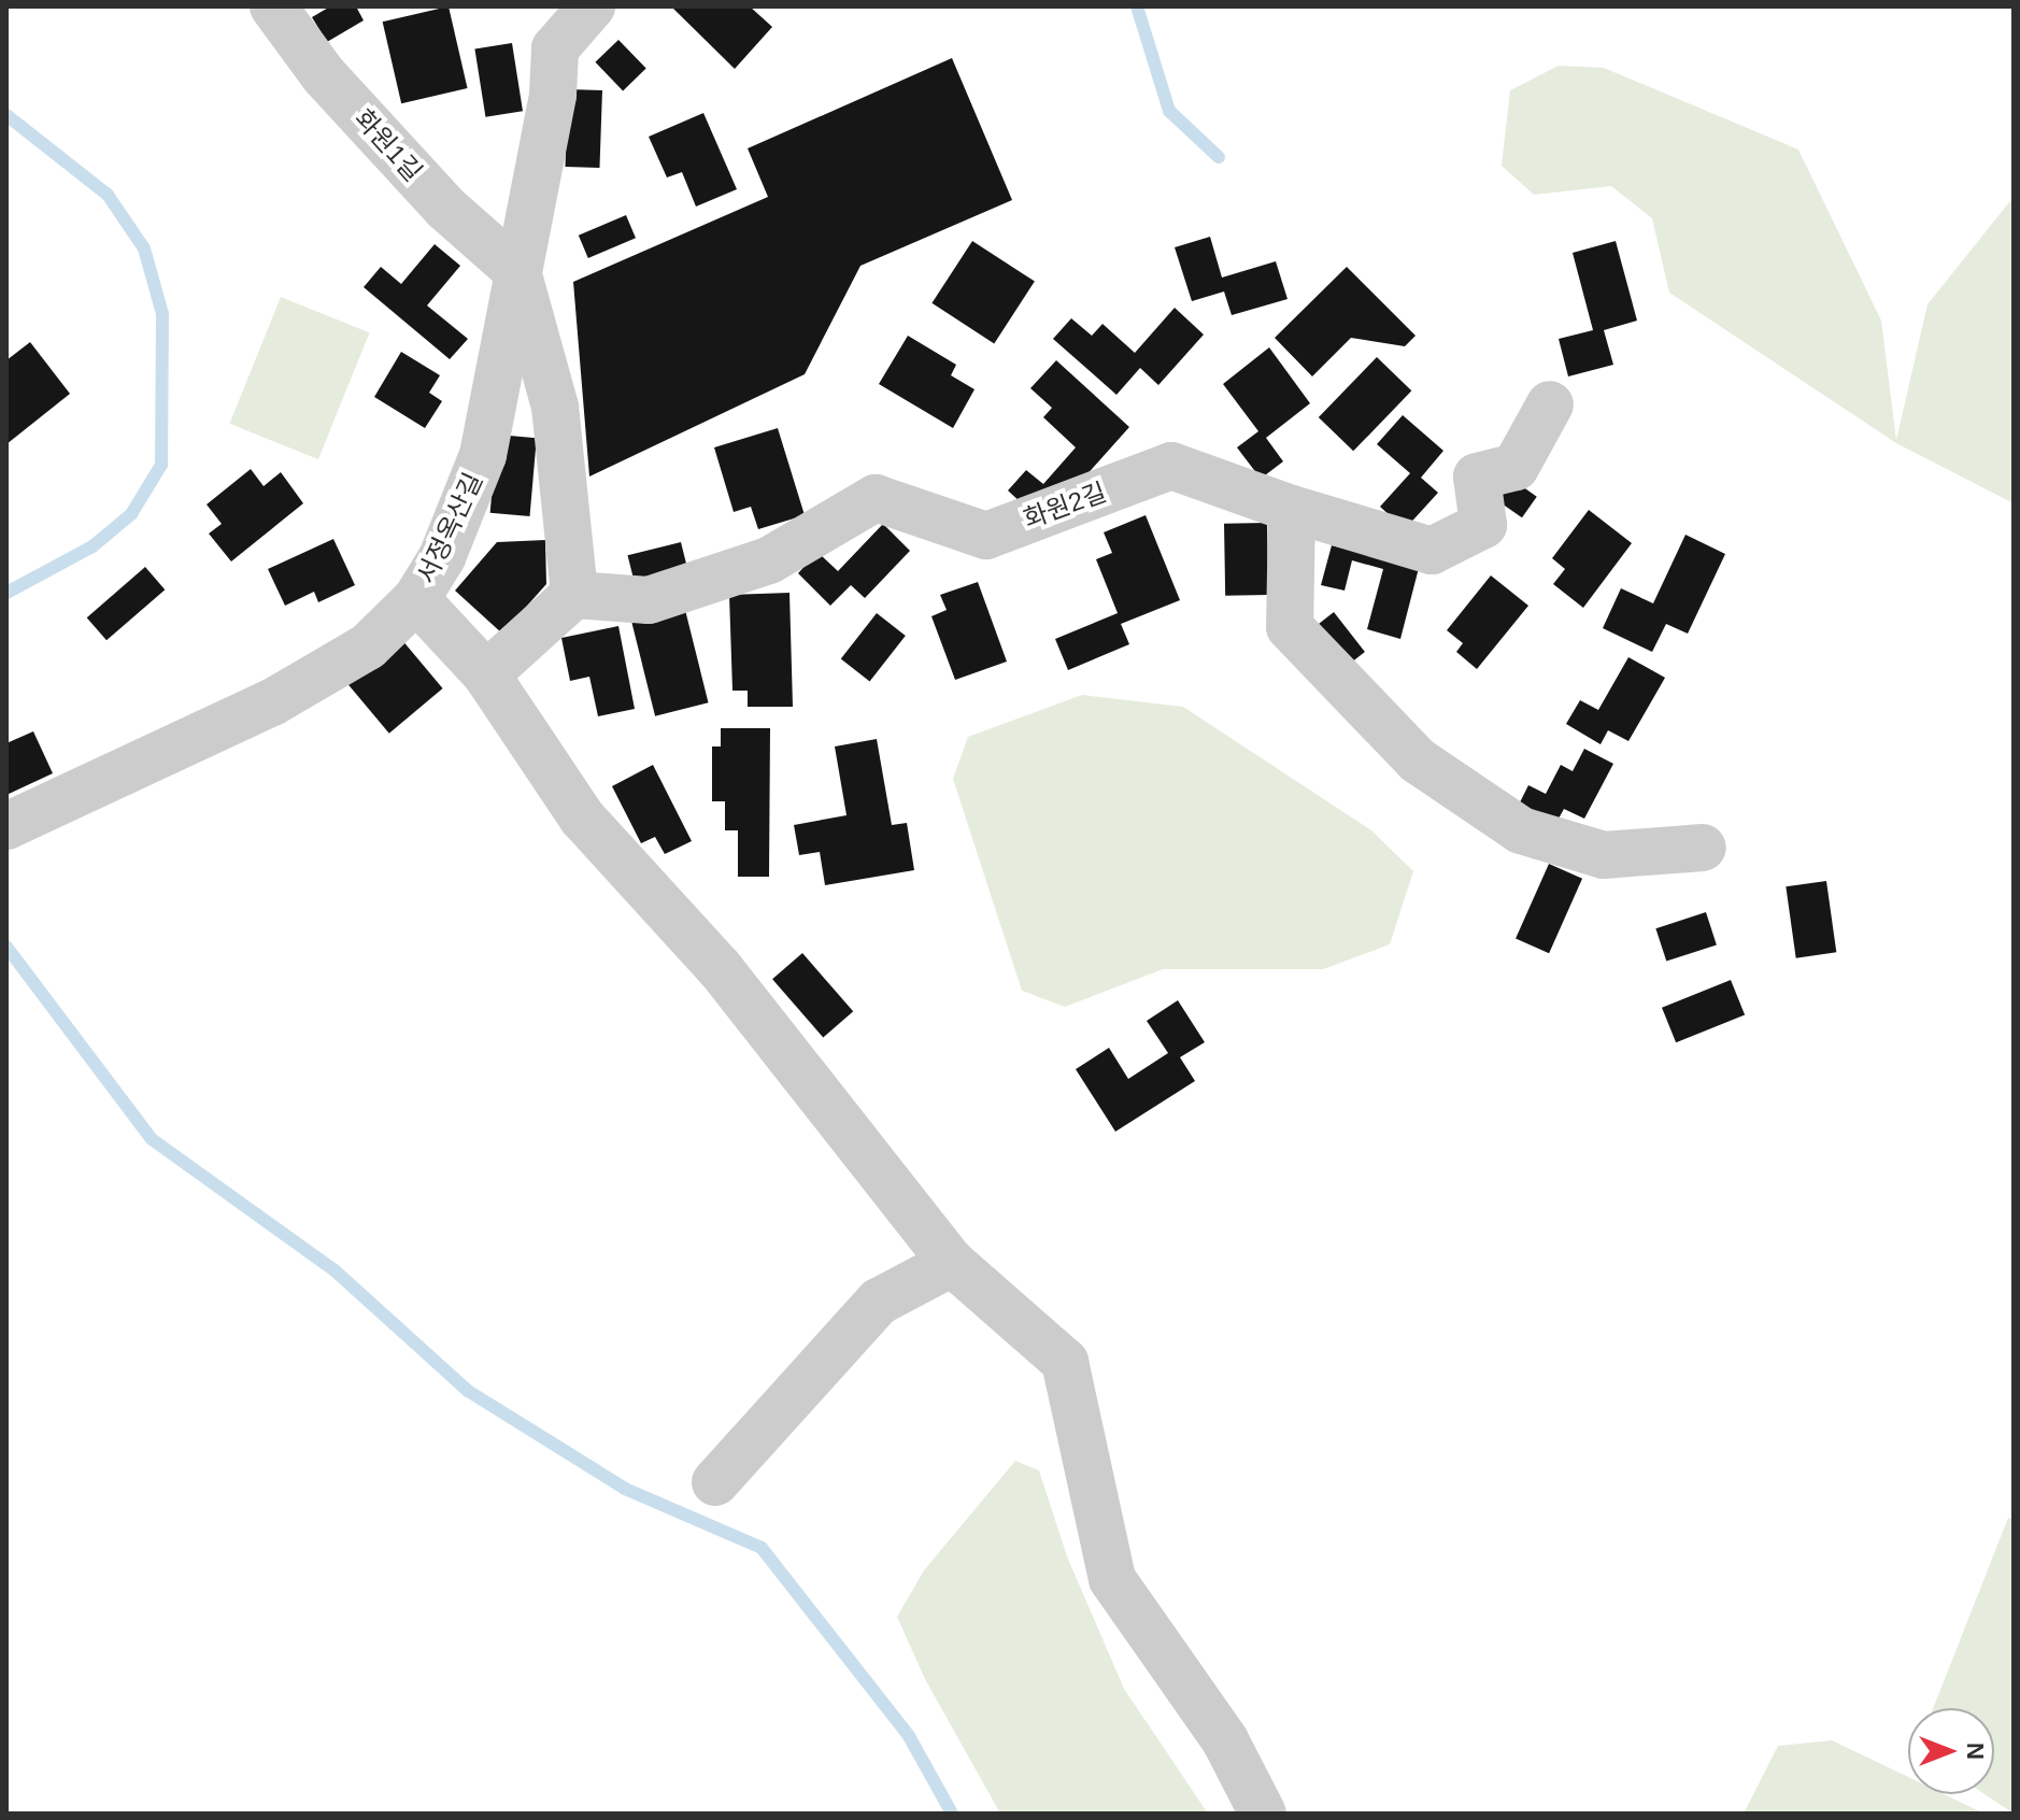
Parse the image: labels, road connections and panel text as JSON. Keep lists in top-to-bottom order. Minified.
{"streets":{"lane":["화원1길","화원2길","서정옥산길"]},"crossings":[["화원1길","서정옥산길"]],"north":"right"}
